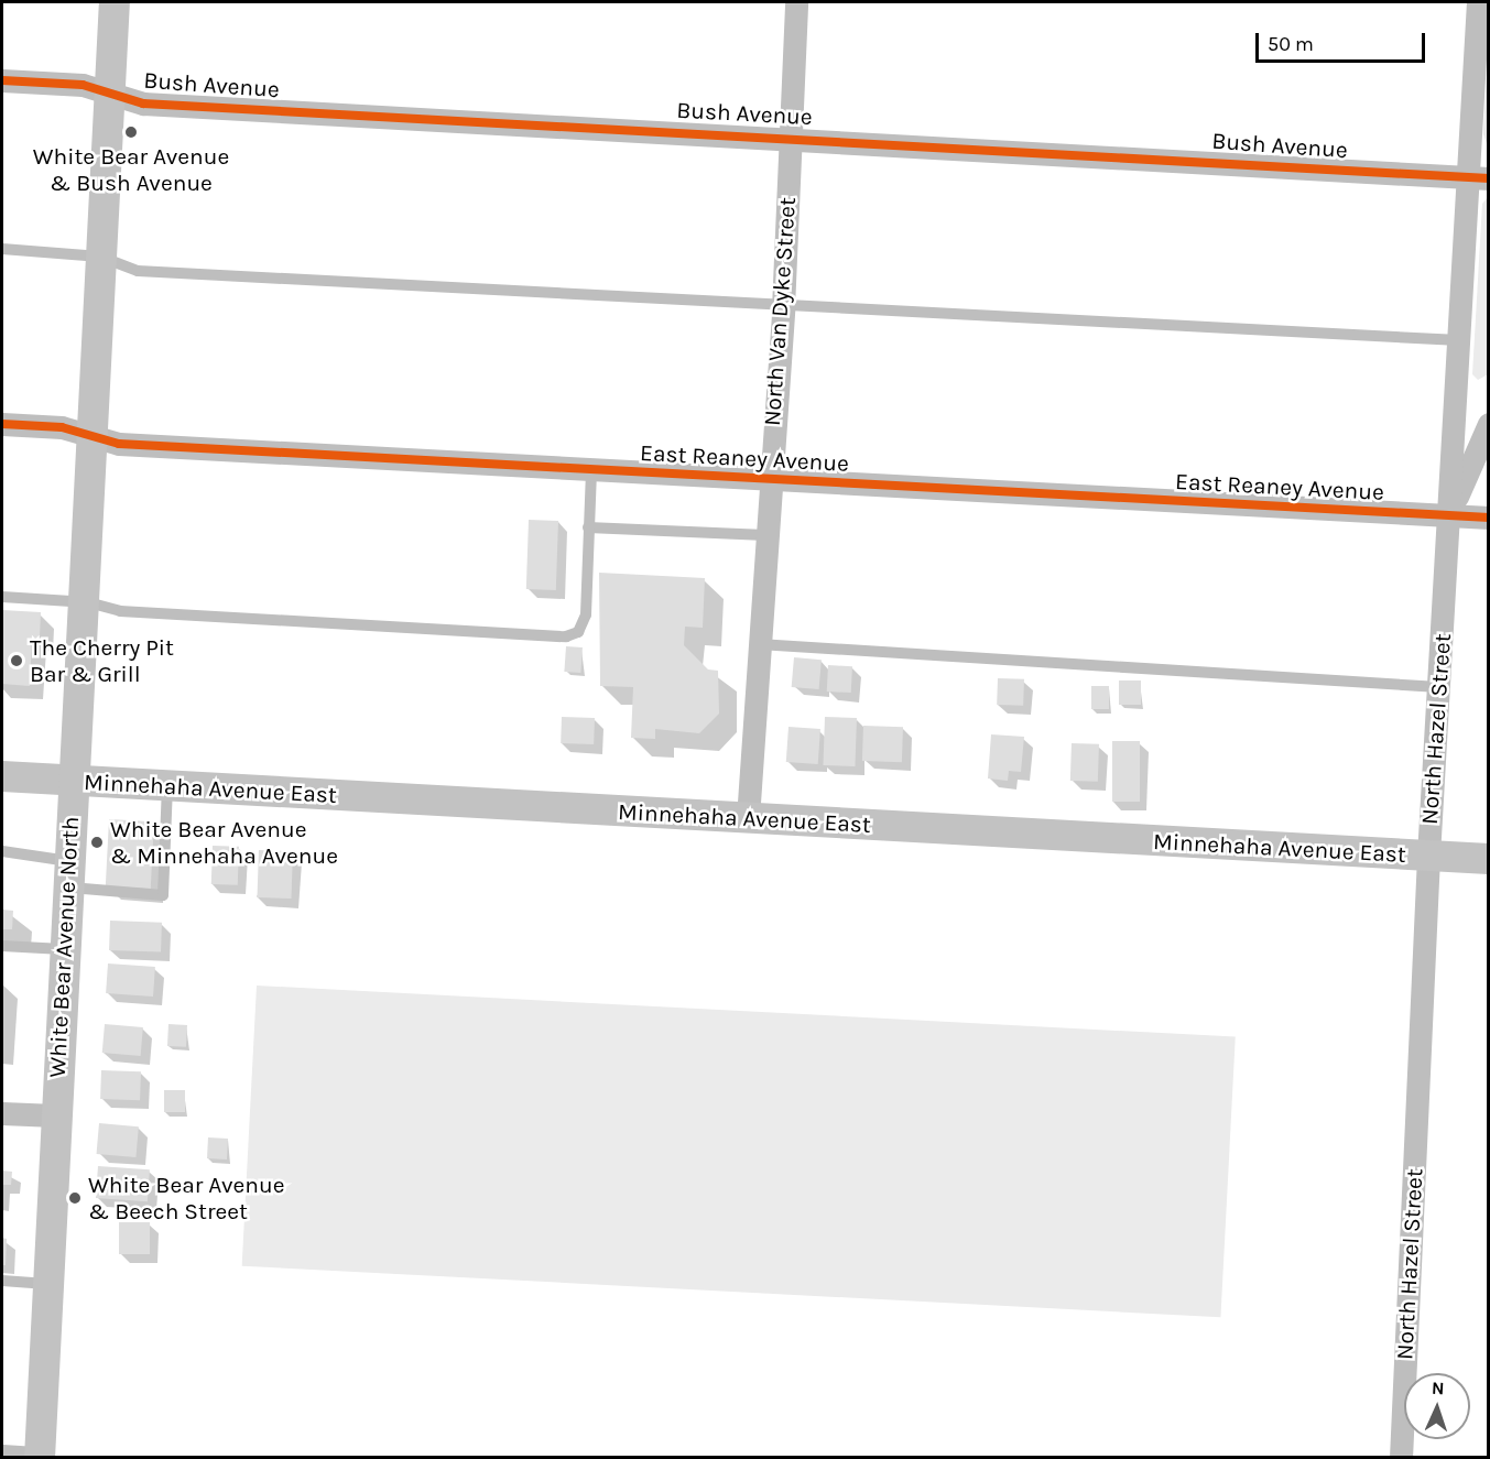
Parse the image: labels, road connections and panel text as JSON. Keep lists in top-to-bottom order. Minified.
{"streets":{"main road":["Minnehaha Avenue East","White Bear Avenue North"],"street":["Bush Avenue","North Van Dyke Street","East Reaney Avenue","North Hazel Street"]},"crossings":[["Bush Avenue","North Van Dyke Street"],["Bush Avenue","North Hazel Street"],["Bush Avenue","White Bear Avenue North"],["North Van Dyke Street","East Reaney Avenue"],["North Van Dyke Street","Minnehaha Avenue East"],["East Reaney Avenue","North Hazel Street"],["East Reaney Avenue","White Bear Avenue North"],["North Hazel Street","Minnehaha Avenue East"],["Minnehaha Avenue East","White Bear Avenue North"]],"places":["White Bear Avenue & Bush Avenue","The Cherry Pit Bar & Grill","White Bear Avenue & Minnehaha Avenue","White Bear Avenue & Beech Street"],"scale_bar":"50 m","north":"top"}
